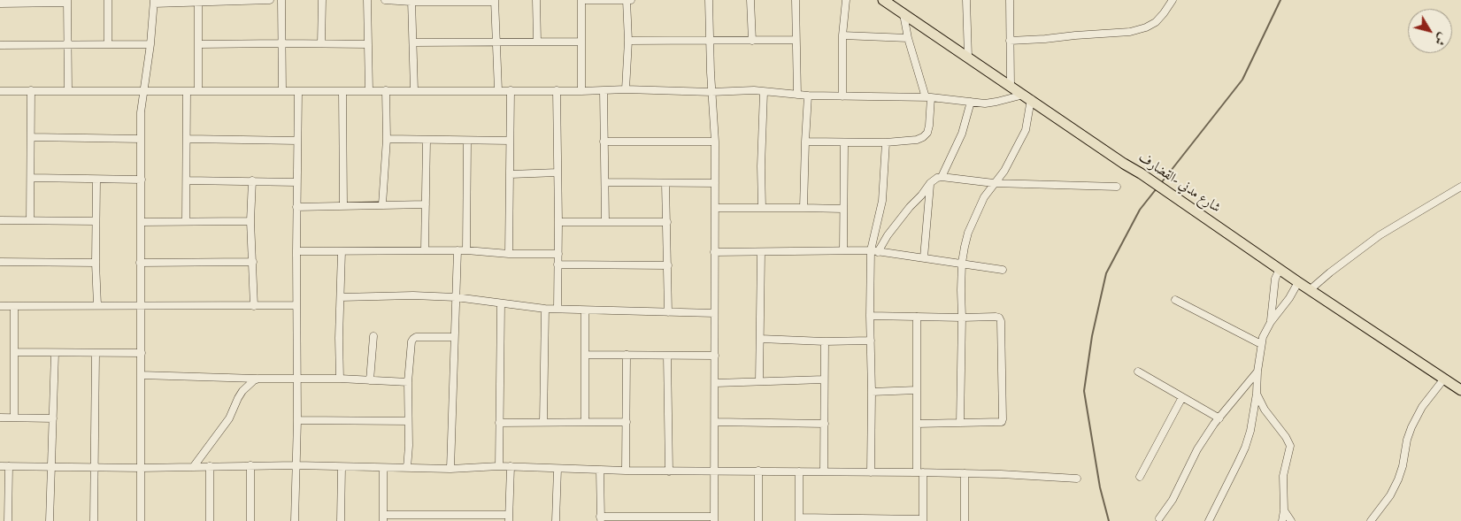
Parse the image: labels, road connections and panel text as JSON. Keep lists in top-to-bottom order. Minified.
{"streets":{"highway":["شارع مدني -القضارف"]},"north":"bottom right"}
